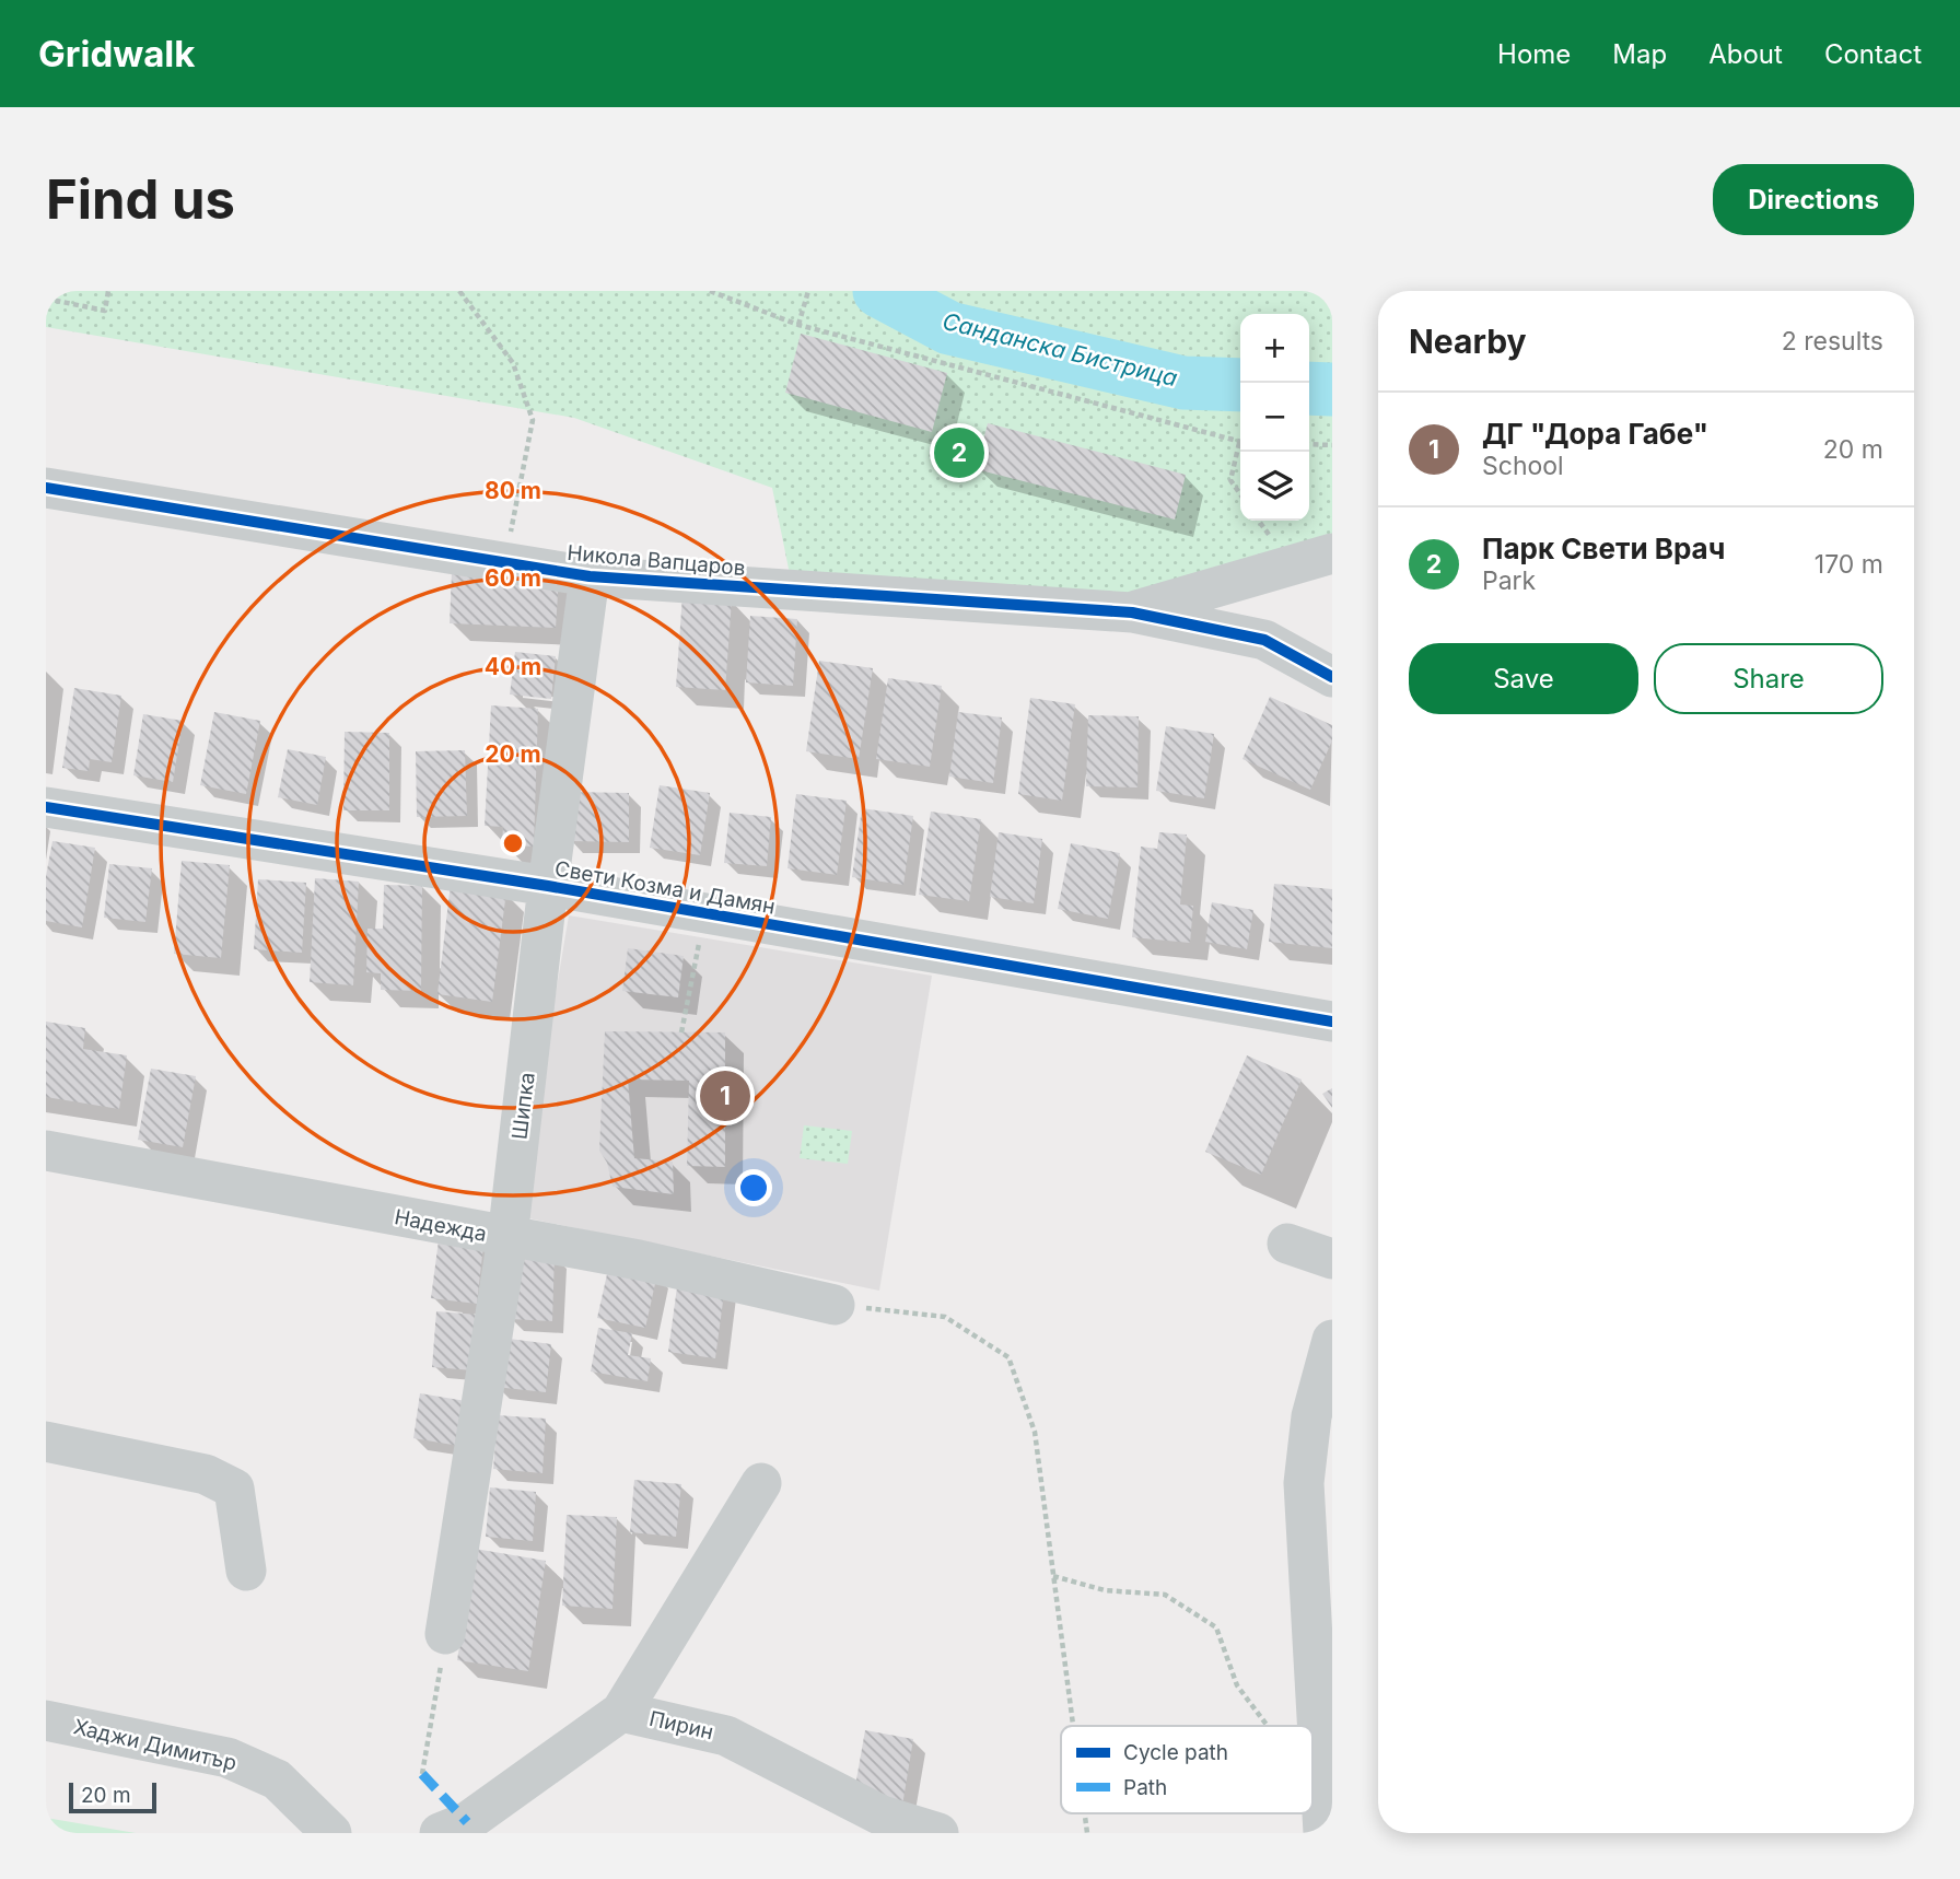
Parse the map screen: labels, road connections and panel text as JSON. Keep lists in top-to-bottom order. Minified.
{"streets":{"street":["Никола Вапцаров","Свети Козма и Дамян","Шипка","Надежда","Пирин","Хаджи Димитър"]},"crossings":[["Никола Вапцаров","Шипка"],["Свети Козма и Дамян","Шипка"],["Шипка","Надежда"]],"water":["Санданска Бистрица"],"legend":["Cycle path","Path"],"scale_bar":"20 m","page":{"header":"Gridwalk","nav":["Home","Map","About","Contact"],"buttons":["Directions",["Save","Share"]],"title":"Find us","heading":["Nearby","2 results"],"map_buttons":["+","−"],"list":[{"mark":"1","name":"ДГ \"Дора Габе\"","note":"School","value":"20 m"},{"mark":"2","name":"Парк Свети Врач","note":"Park","value":"170 m"}],"pins":["2","1"],"scale":"20 m"},"rings":["80 m","60 m","40 m","20 m"]}
